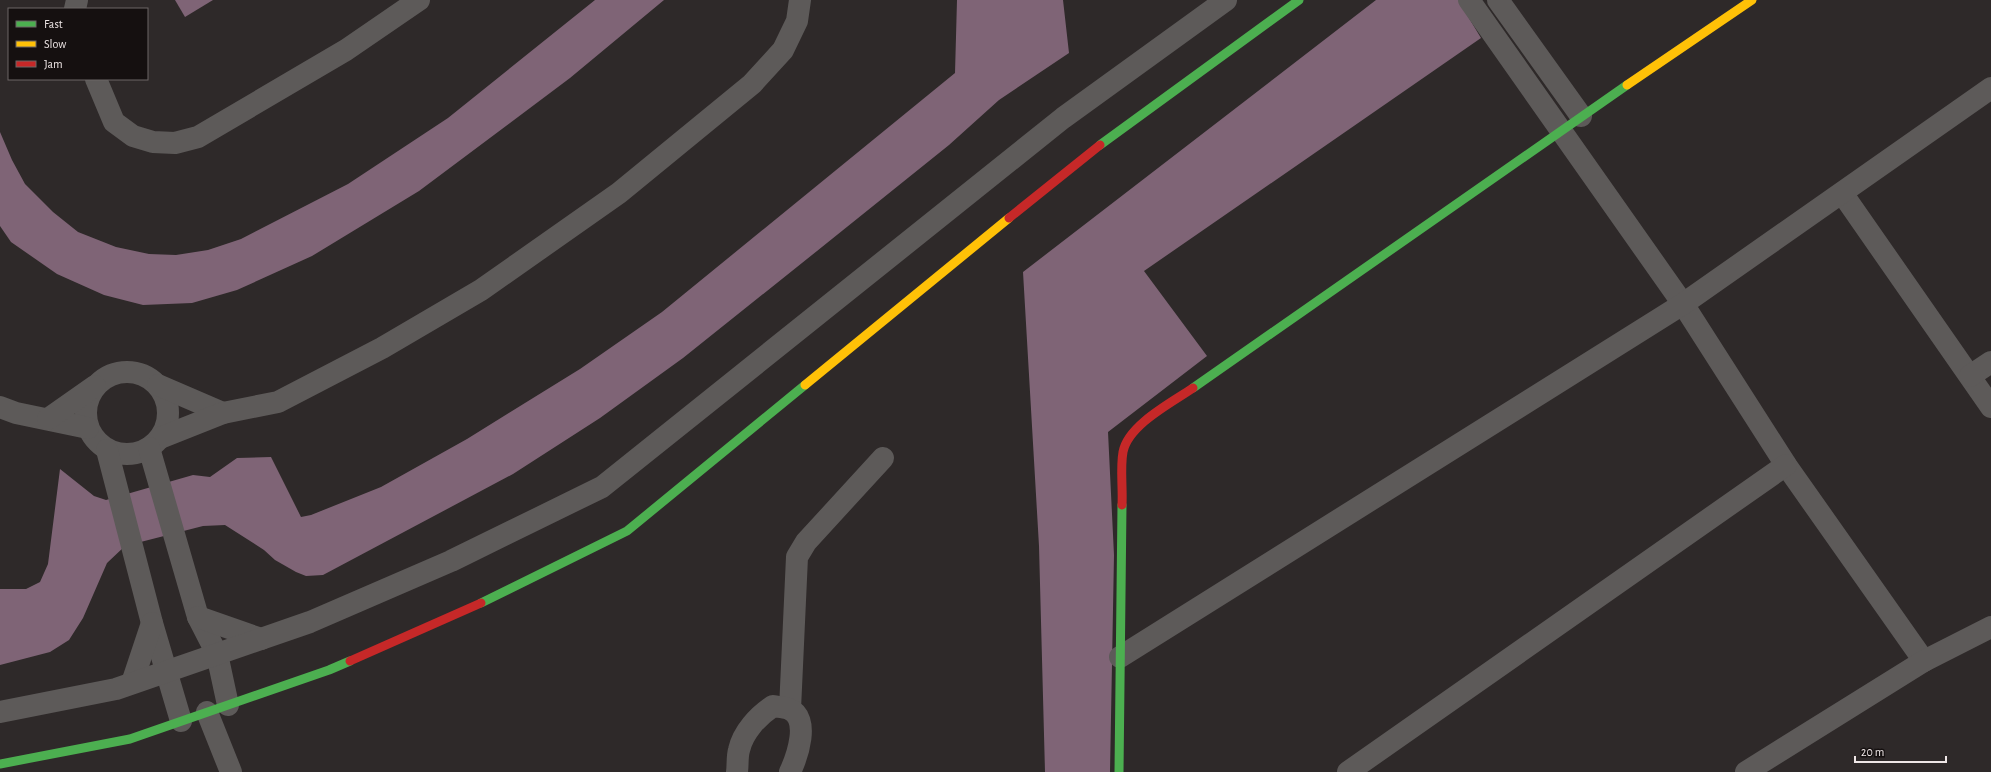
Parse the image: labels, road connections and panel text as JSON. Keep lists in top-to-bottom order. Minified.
{"legend":["Fast","Slow","Jam"],"scale_bar":"20 m"}
